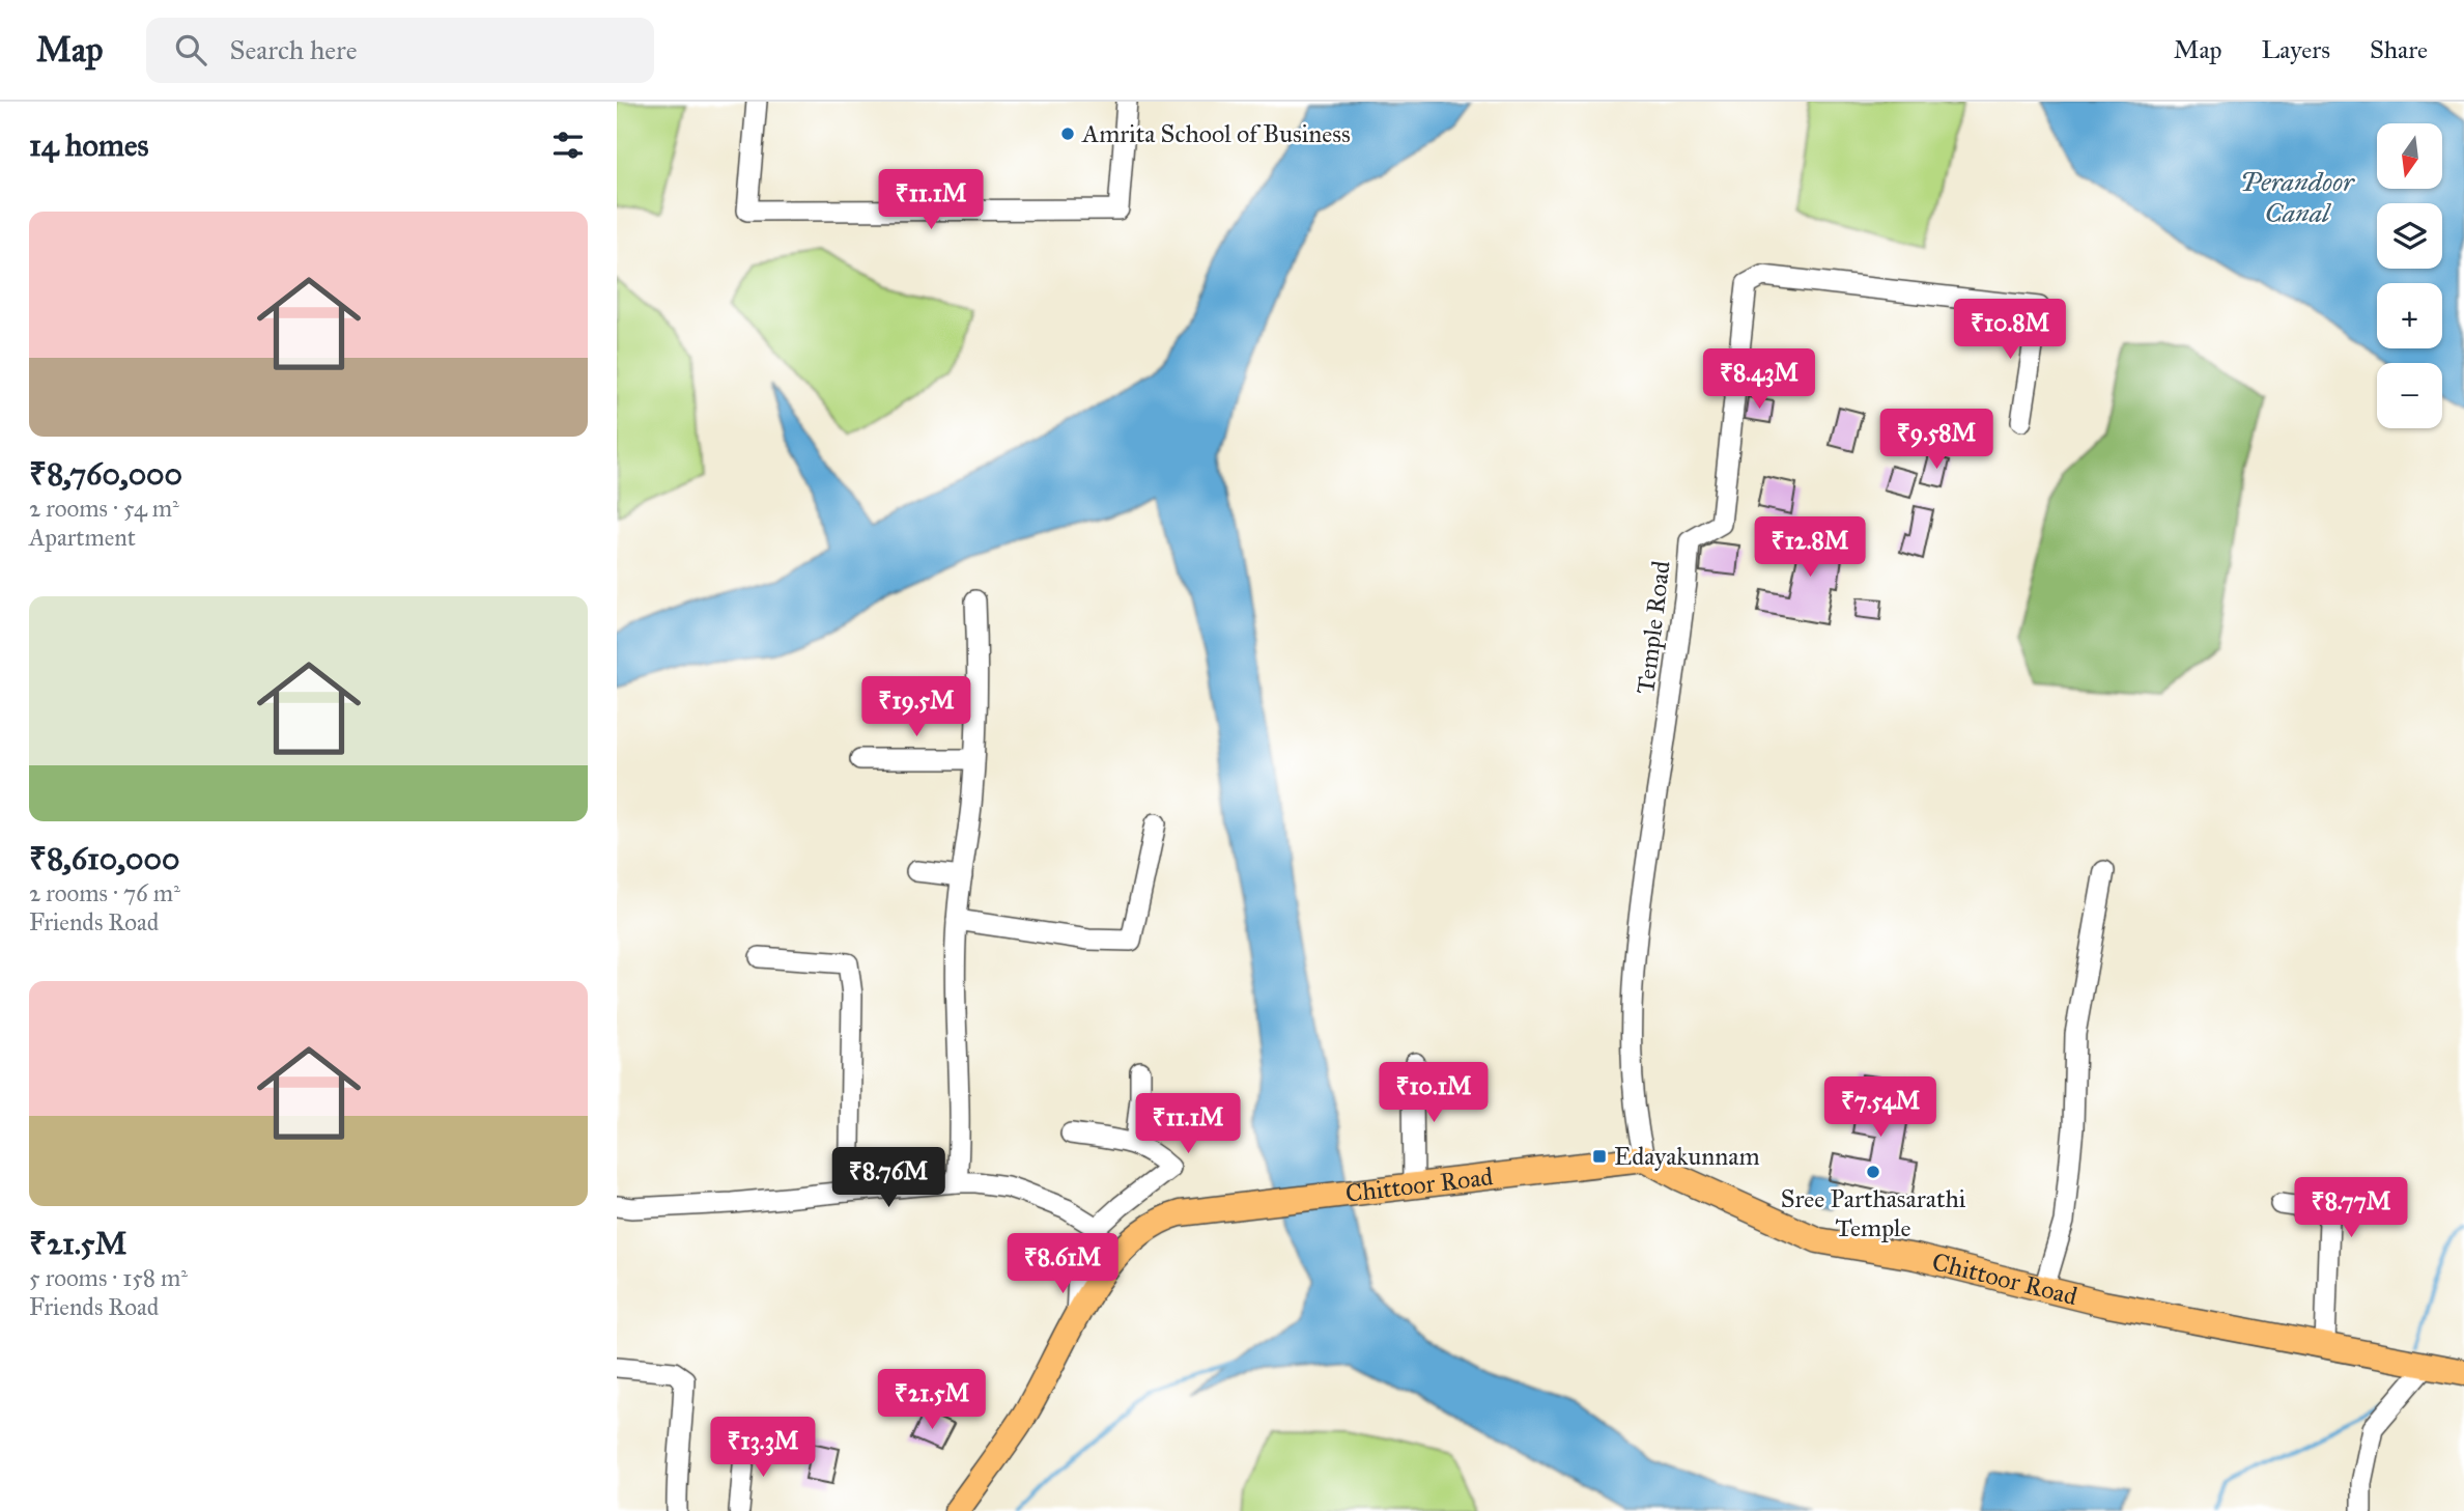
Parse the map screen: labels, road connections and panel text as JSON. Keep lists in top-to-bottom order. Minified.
{"streets":{"main road":["Chittoor Road"],"street":["Temple Road"]},"crossings":[["Temple Road","Chittoor Road"]],"water":["Perandoor Canal"],"places":{"other":["Amrita School of Business","Sree Parthasarathi Temple"],"transit":["Edayakunnam"]},"north":"bottom","page":{"header":"Map","search":"Search here","nav":["Map","Layers","Share"],"heading":"14 homes","map_buttons":["+","−"],"price":["₹11.1M","₹10.8M","₹8.43M","₹9.58M","₹12.8M","₹19.5M","₹10.1M","₹7.54M","₹11.1M","₹8.76M","₹8.77M","₹8.61M","₹21.5M","₹13.3M"],"list":[{"name":"₹8,760,000","note":"2 rooms · 54 m² · Apartment"},{"name":"₹8,610,000","note":"2 rooms · 76 m² · Friends Road"},{"name":"₹21.5M","note":"5 rooms · 158 m² · Friends Road"}]}}
